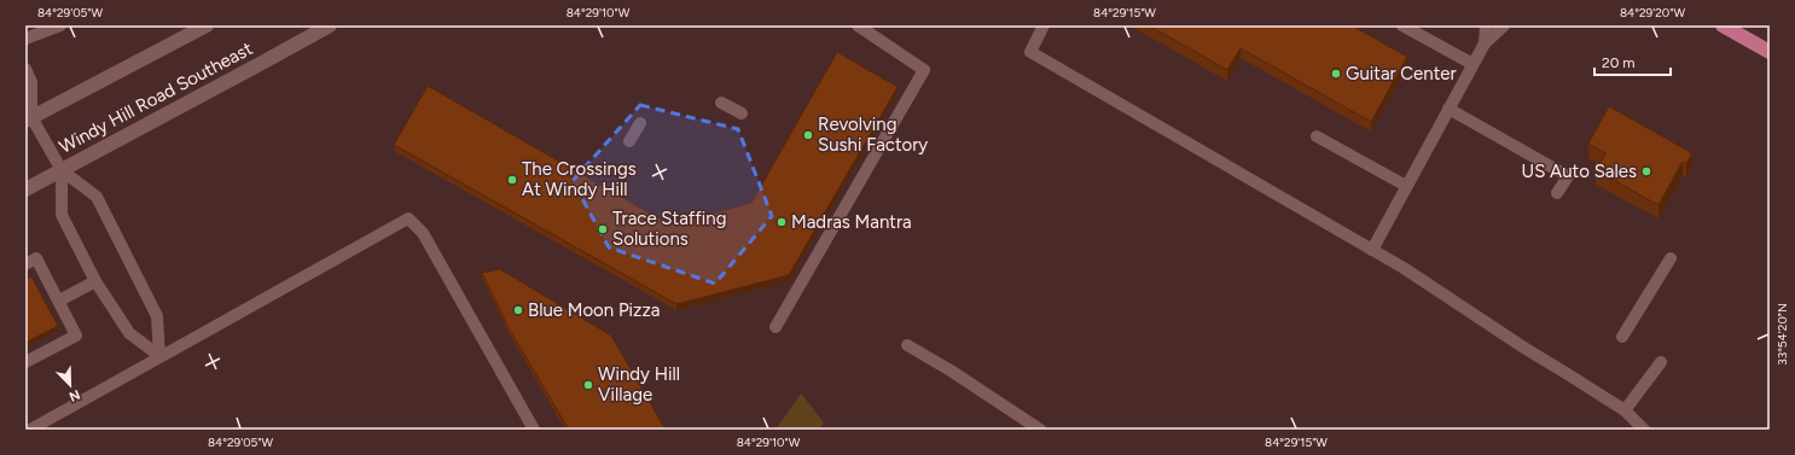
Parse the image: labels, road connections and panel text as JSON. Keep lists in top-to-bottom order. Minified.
{"streets":{"main road":["Windy Hill Road Southeast"]},"places":["Guitar Center","Revolving Sushi Factory","US Auto Sales","The Crossings At Windy Hill","Madras Mantra","Trace Staffing Solutions","Blue Moon Pizza","Windy Hill Village"],"scale_bar":"20 m","north":"bottom right","coordinates":["84°29'05\"W","84°29'10\"W","84°29'15\"W","84°29'20\"W","33°54'20\"N"]}
